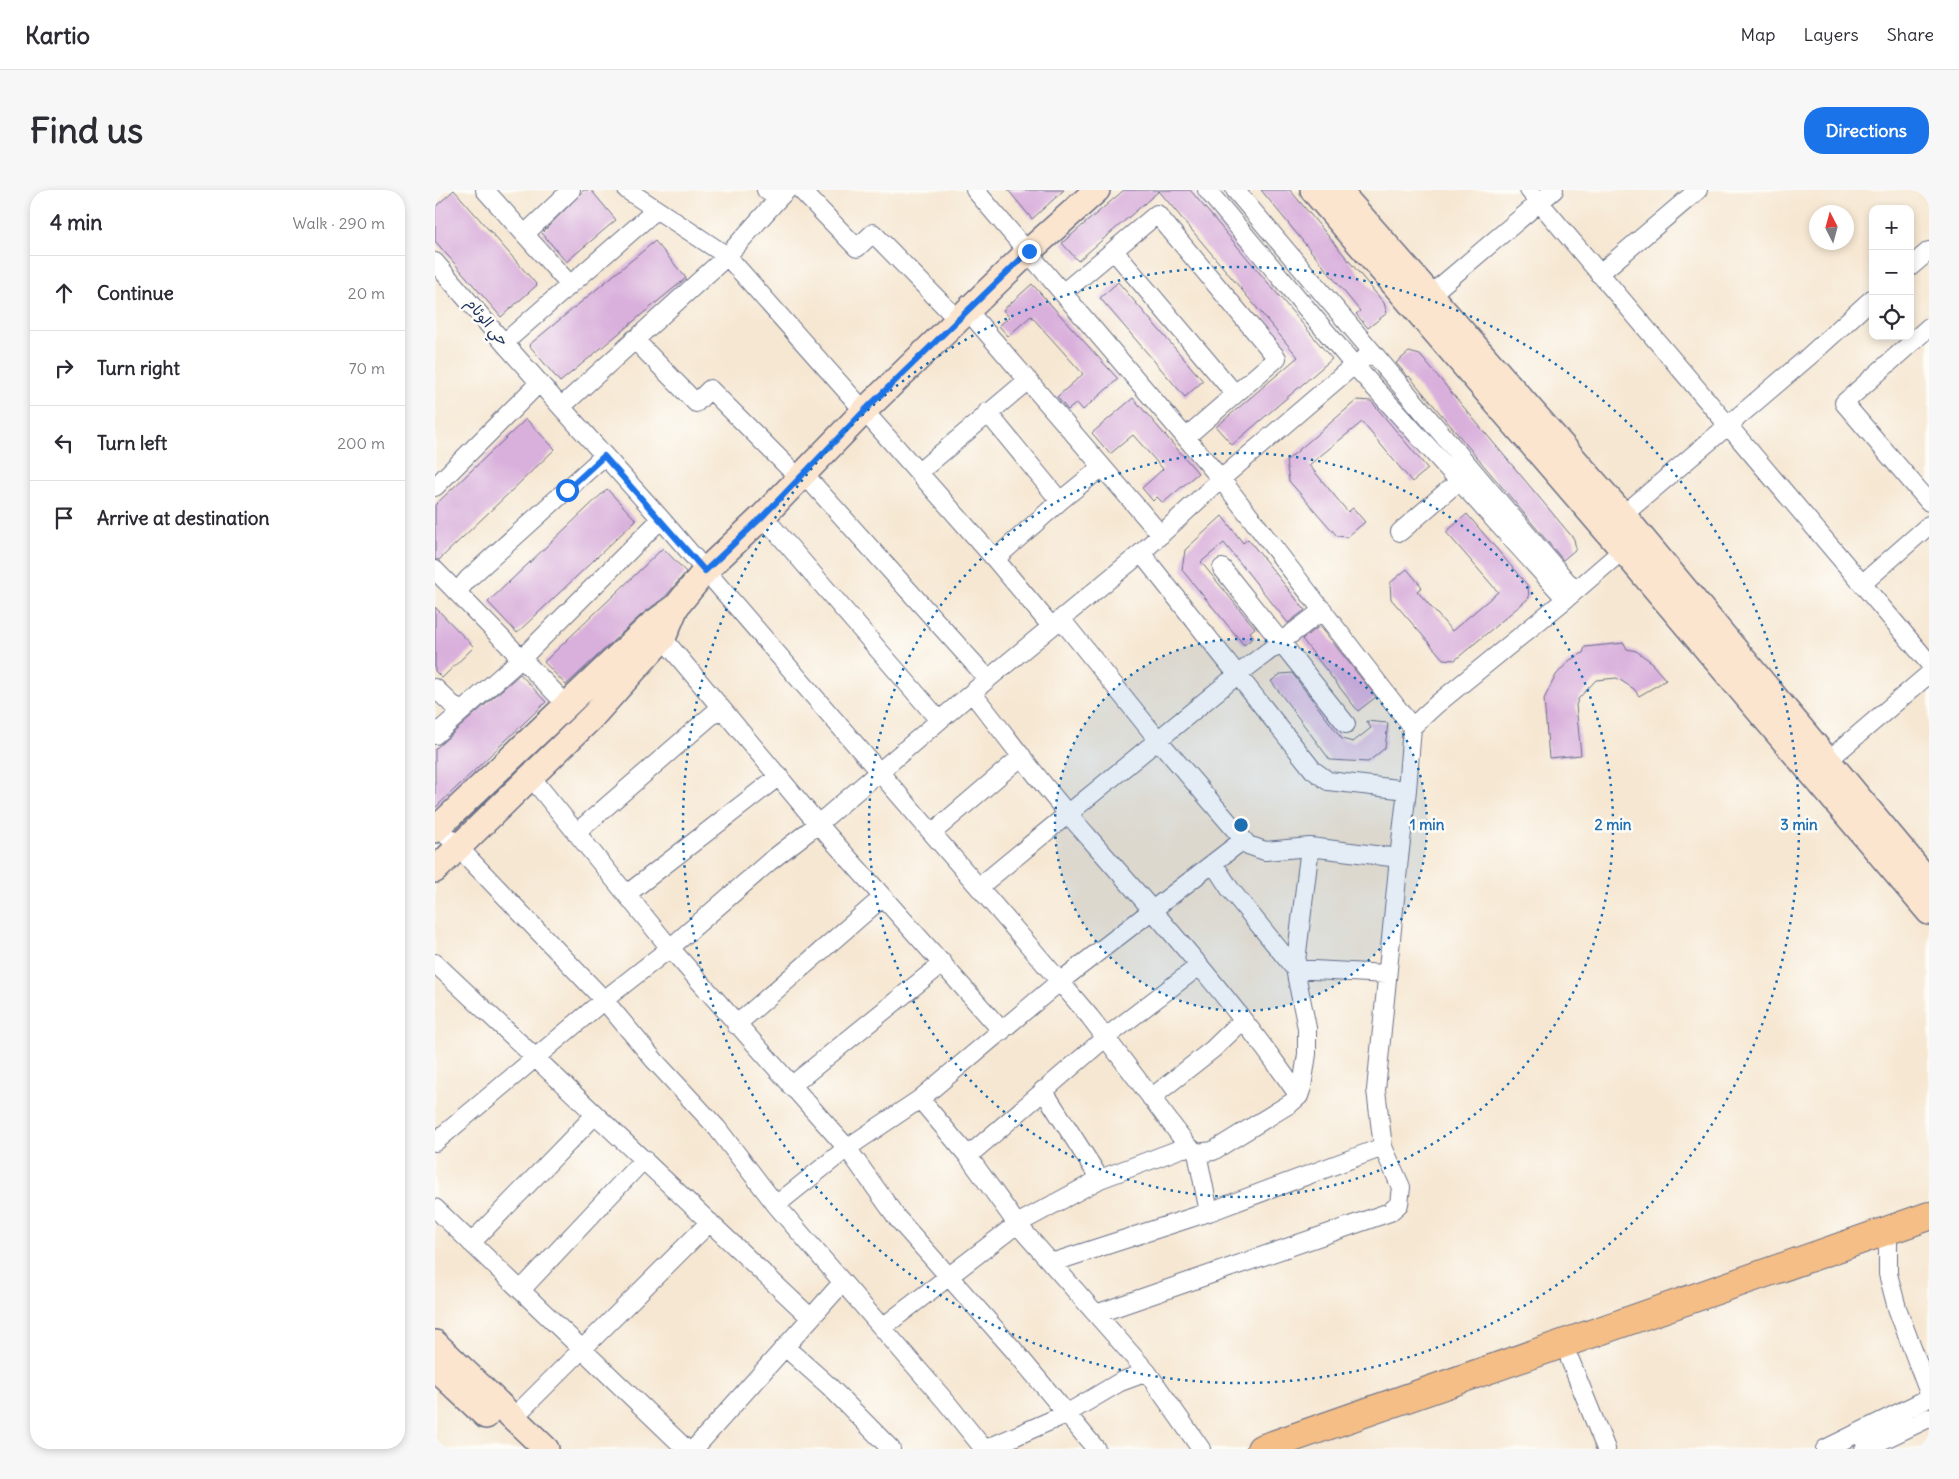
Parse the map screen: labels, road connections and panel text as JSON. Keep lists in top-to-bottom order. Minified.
{"streets":{"street":["حي الوئام"]},"north":"top","page":{"header":"Kartio","nav":["Map","Layers","Share"],"buttons":"Directions","title":"Find us","heading":["4 min","Walk · 290 m"],"map_buttons":["+","−"],"list":[["Continue","20 m"],["Turn right","70 m"],["Turn left","200 m"],"Arrive at destination"]},"rings":["1 min","2 min","3 min"]}
